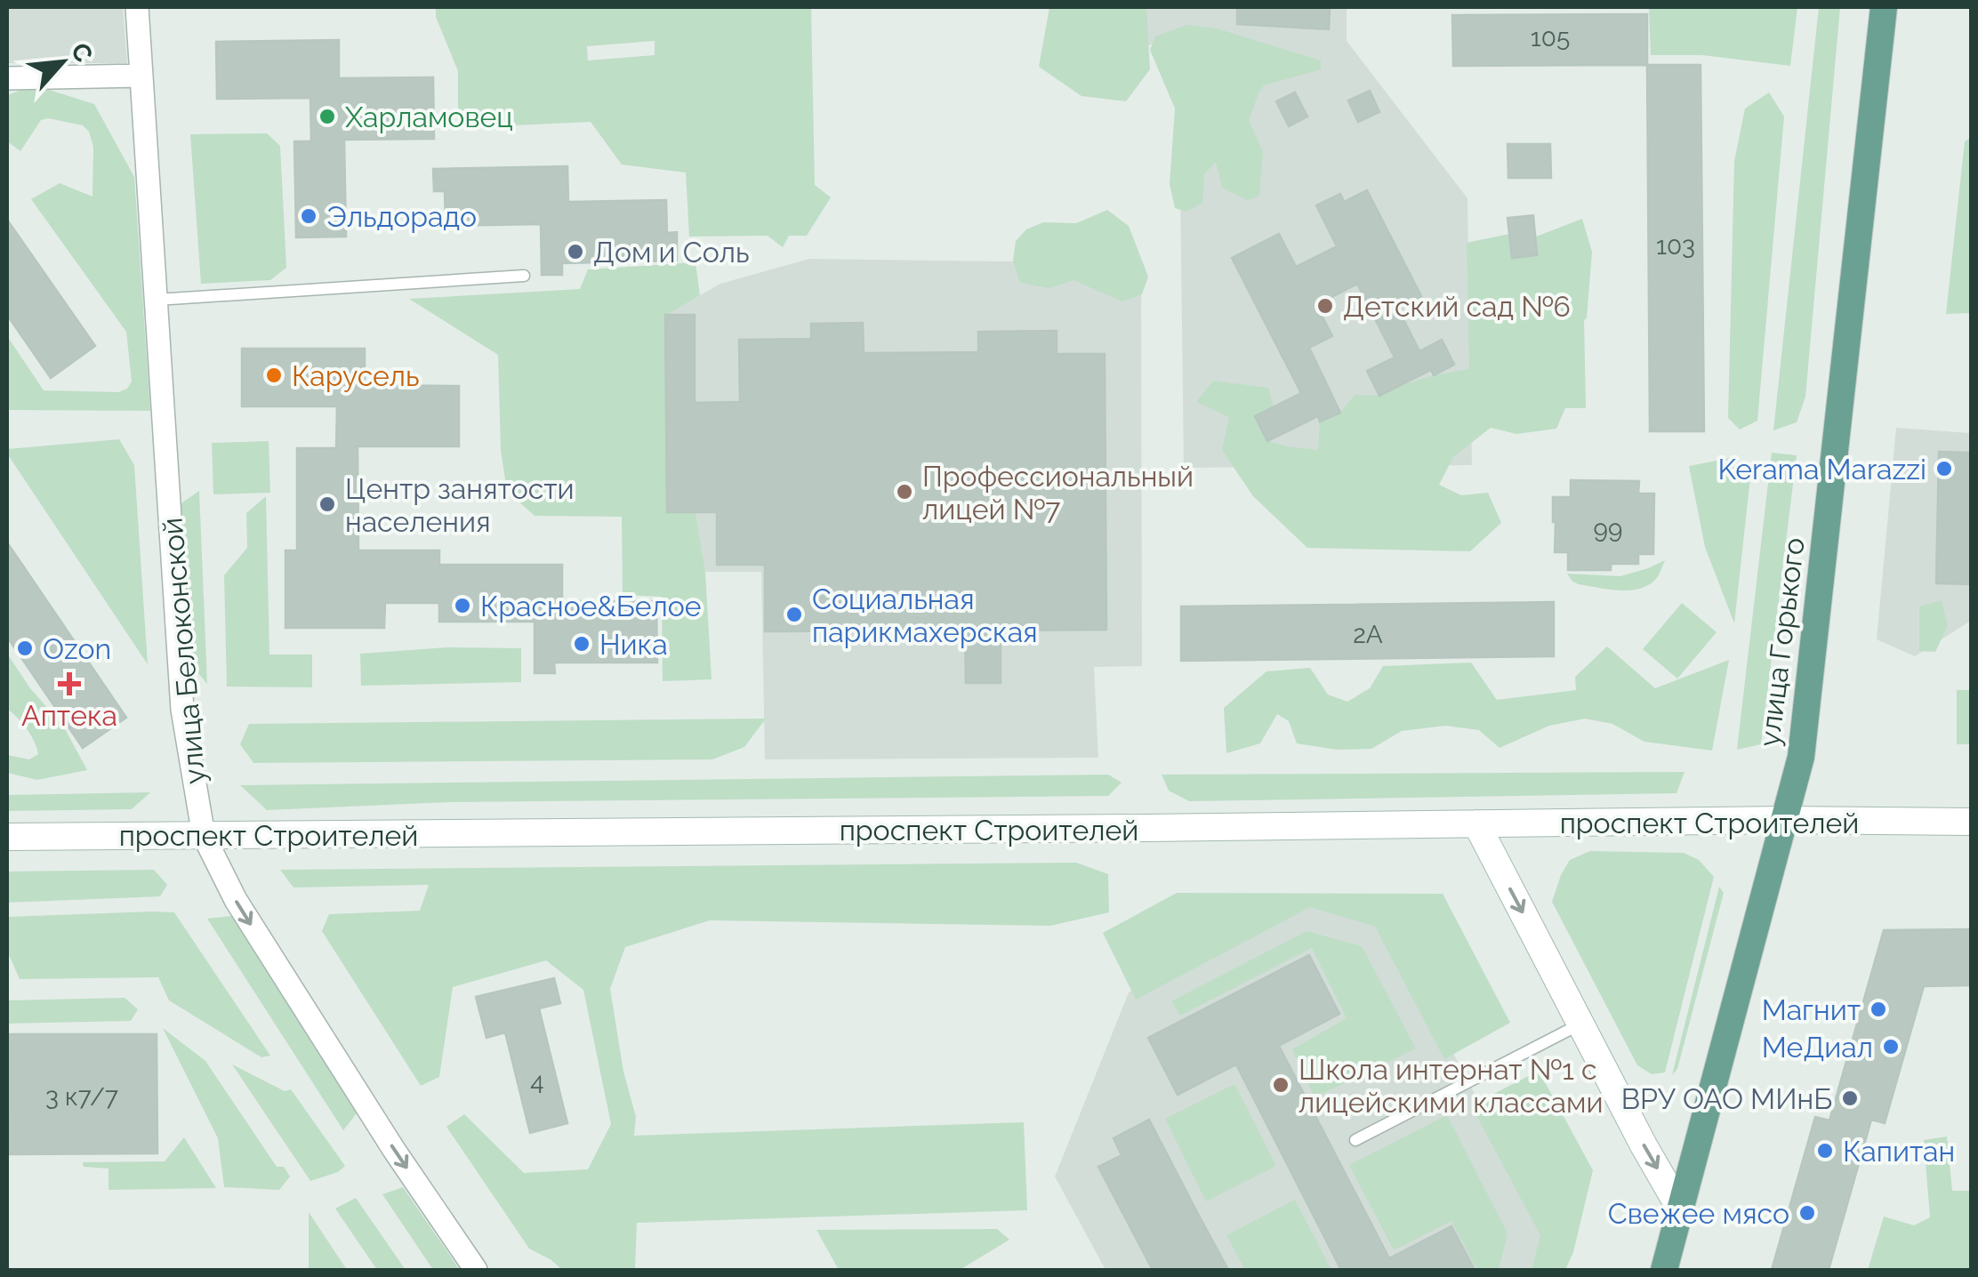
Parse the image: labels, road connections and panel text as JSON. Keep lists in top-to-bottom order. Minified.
{"streets":{"main road":["улица Горького","проспект Строителей"],"street":["улица Белоконской"]},"crossings":[["улица Горького","проспект Строителей"],["улица Белоконской","проспект Строителей"]],"one_way":["улица Белоконской"],"places":{"other":["Харламовец","Эльдорадо","Дом и Соль","Детский сад №6","Карусель","Kerama Marazzi","Профессиональный лицей №7","Центр занятости населения","Красное&Белое","Социальная парикмахерская","Ника","Ozon","Магнит","МеДиал","Школа интернат №1 с лицейскими классами","ВРУ ОАО МИнБ","Капитан","Свежее мясо"],"health":["Аптека"]},"house_numbers":["105","103","99","2А","4","3 к7/7"],"north":"top right"}
